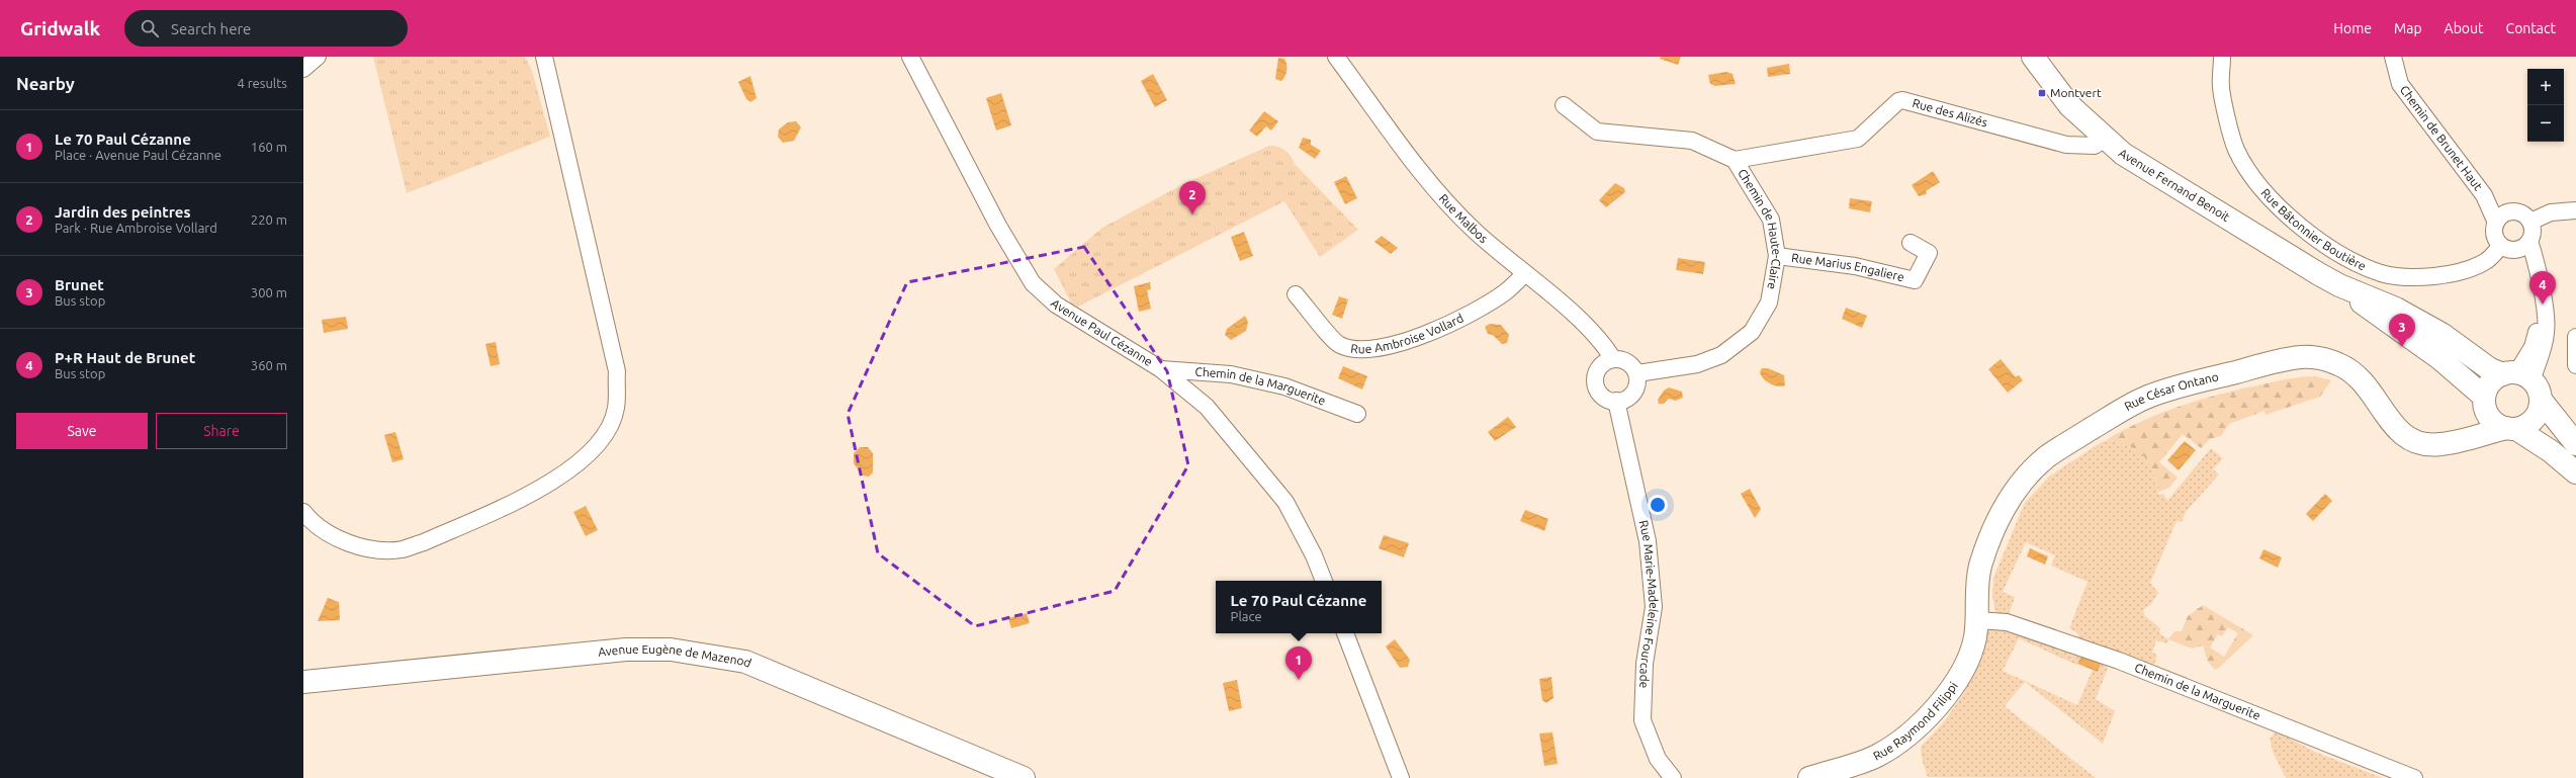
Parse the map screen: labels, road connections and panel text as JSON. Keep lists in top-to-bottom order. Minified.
{"streets":{"street":["Rue des Alizés","Chemin de Brunet Haut","Avenue Fernand Benoit","Rue Malbos","Rue Bâtonnier Boutière","Chemin de Haute-Claire","Rue Marius Engaliere","Rue Ambroise Vollard","Avenue Paul Cézanne","Chemin de la Marguerite","Rue César Ontano","Rue Marie-Madeleine Fourcade","Avenue Eugène de Mazenod","Rue Raymond Filippi"]},"crossings":[["Rue des Alizés","Avenue Fernand Benoit"],["Rue des Alizés","Chemin de Haute-Claire"],["Chemin de Brunet Haut","Rue Bâtonnier Boutière"],["Avenue Fernand Benoit","Rue César Ontano"],["Rue Malbos","Chemin de Haute-Claire"],["Rue Malbos","Rue Ambroise Vollard"],["Rue Malbos","Rue Marie-Madeleine Fourcade"],["Chemin de Haute-Claire","Rue Marius Engaliere"],["Chemin de Haute-Claire","Rue Marie-Madeleine Fourcade"],["Avenue Paul Cézanne","Chemin de la Marguerite"],["Chemin de la Marguerite","Rue César Ontano"],["Chemin de la Marguerite","Rue Raymond Filippi"],["Rue César Ontano","Rue Raymond Filippi"]],"places":{"transit":["Montvert"]},"page":{"header":"Gridwalk","search":"Search here","nav":["Home","Map","About","Contact"],"heading":["Nearby","4 results"],"map_buttons":["+","−"],"list":[{"mark":"1","name":"Le 70 Paul Cézanne","note":"Place · Avenue Paul Cézanne","value":"160 m"},{"mark":"2","name":"Jardin des peintres","note":"Park · Rue Ambroise Vollard","value":"220 m"},{"mark":"3","name":"Brunet","note":"Bus stop","value":"300 m"},{"mark":"4","name":"P+R Haut de Brunet","note":"Bus stop","value":"360 m"}],"pins":["2","4","3","1"],"buttons":["Save","Share"],"popup":["Le 70 Paul Cézanne","Place"]}}
